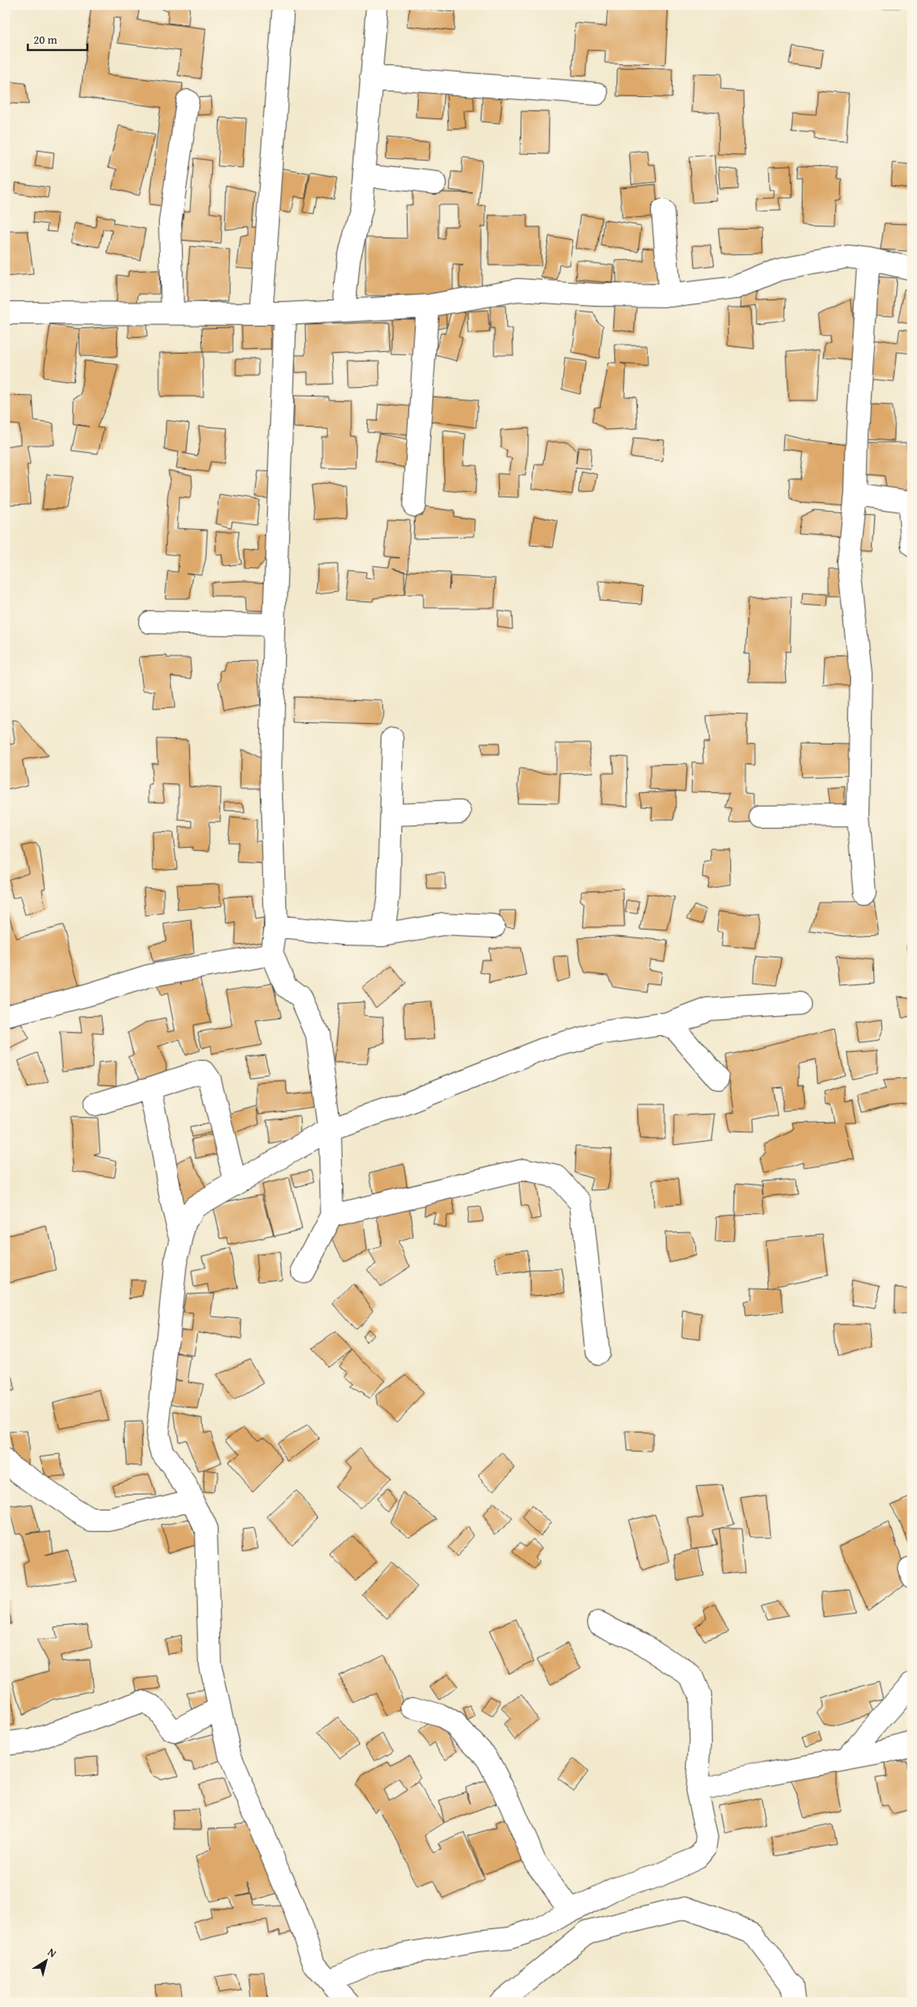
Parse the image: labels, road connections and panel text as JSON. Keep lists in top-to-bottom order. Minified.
{"scale_bar":"20 m","north":"top right"}
